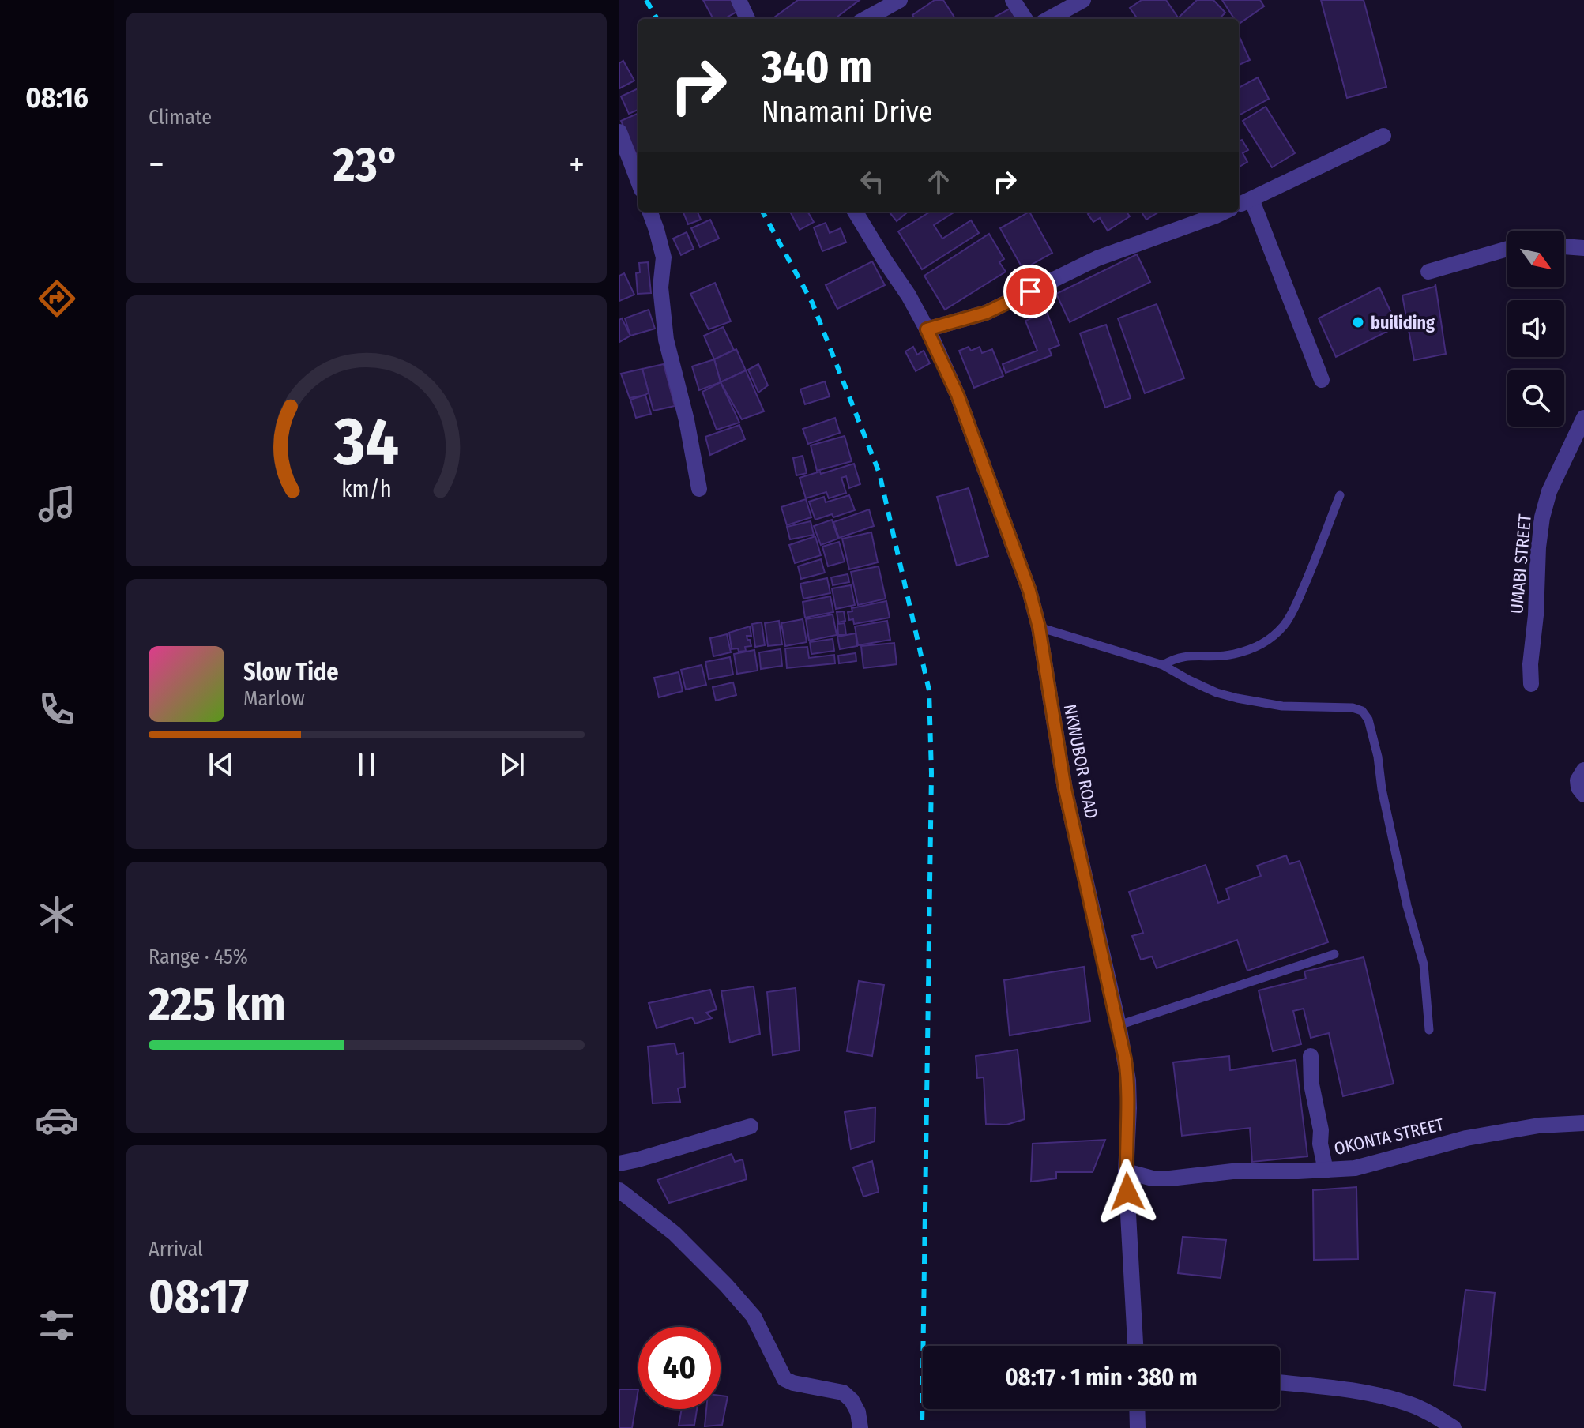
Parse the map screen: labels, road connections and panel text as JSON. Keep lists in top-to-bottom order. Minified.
{"streets":{"street":["UMABI STREET","NKWUBOR ROAD","OKONTA STREET"]},"crossings":[["NKWUBOR ROAD","OKONTA STREET"]],"places":["builiding"],"north":"bottom right","page":{"tabs":"08:16","tile":["Climate",["Range · 45%","225 km"],["Arrival","08:17"]],"turn":["340 m","Nnamani Drive"],"heat":["−","23°","+"],"song":["Slow Tide","Marlow"],"limit":"40","trip":"08:17 · 1 min · 380 m","gauge":["34","km/h"]}}
